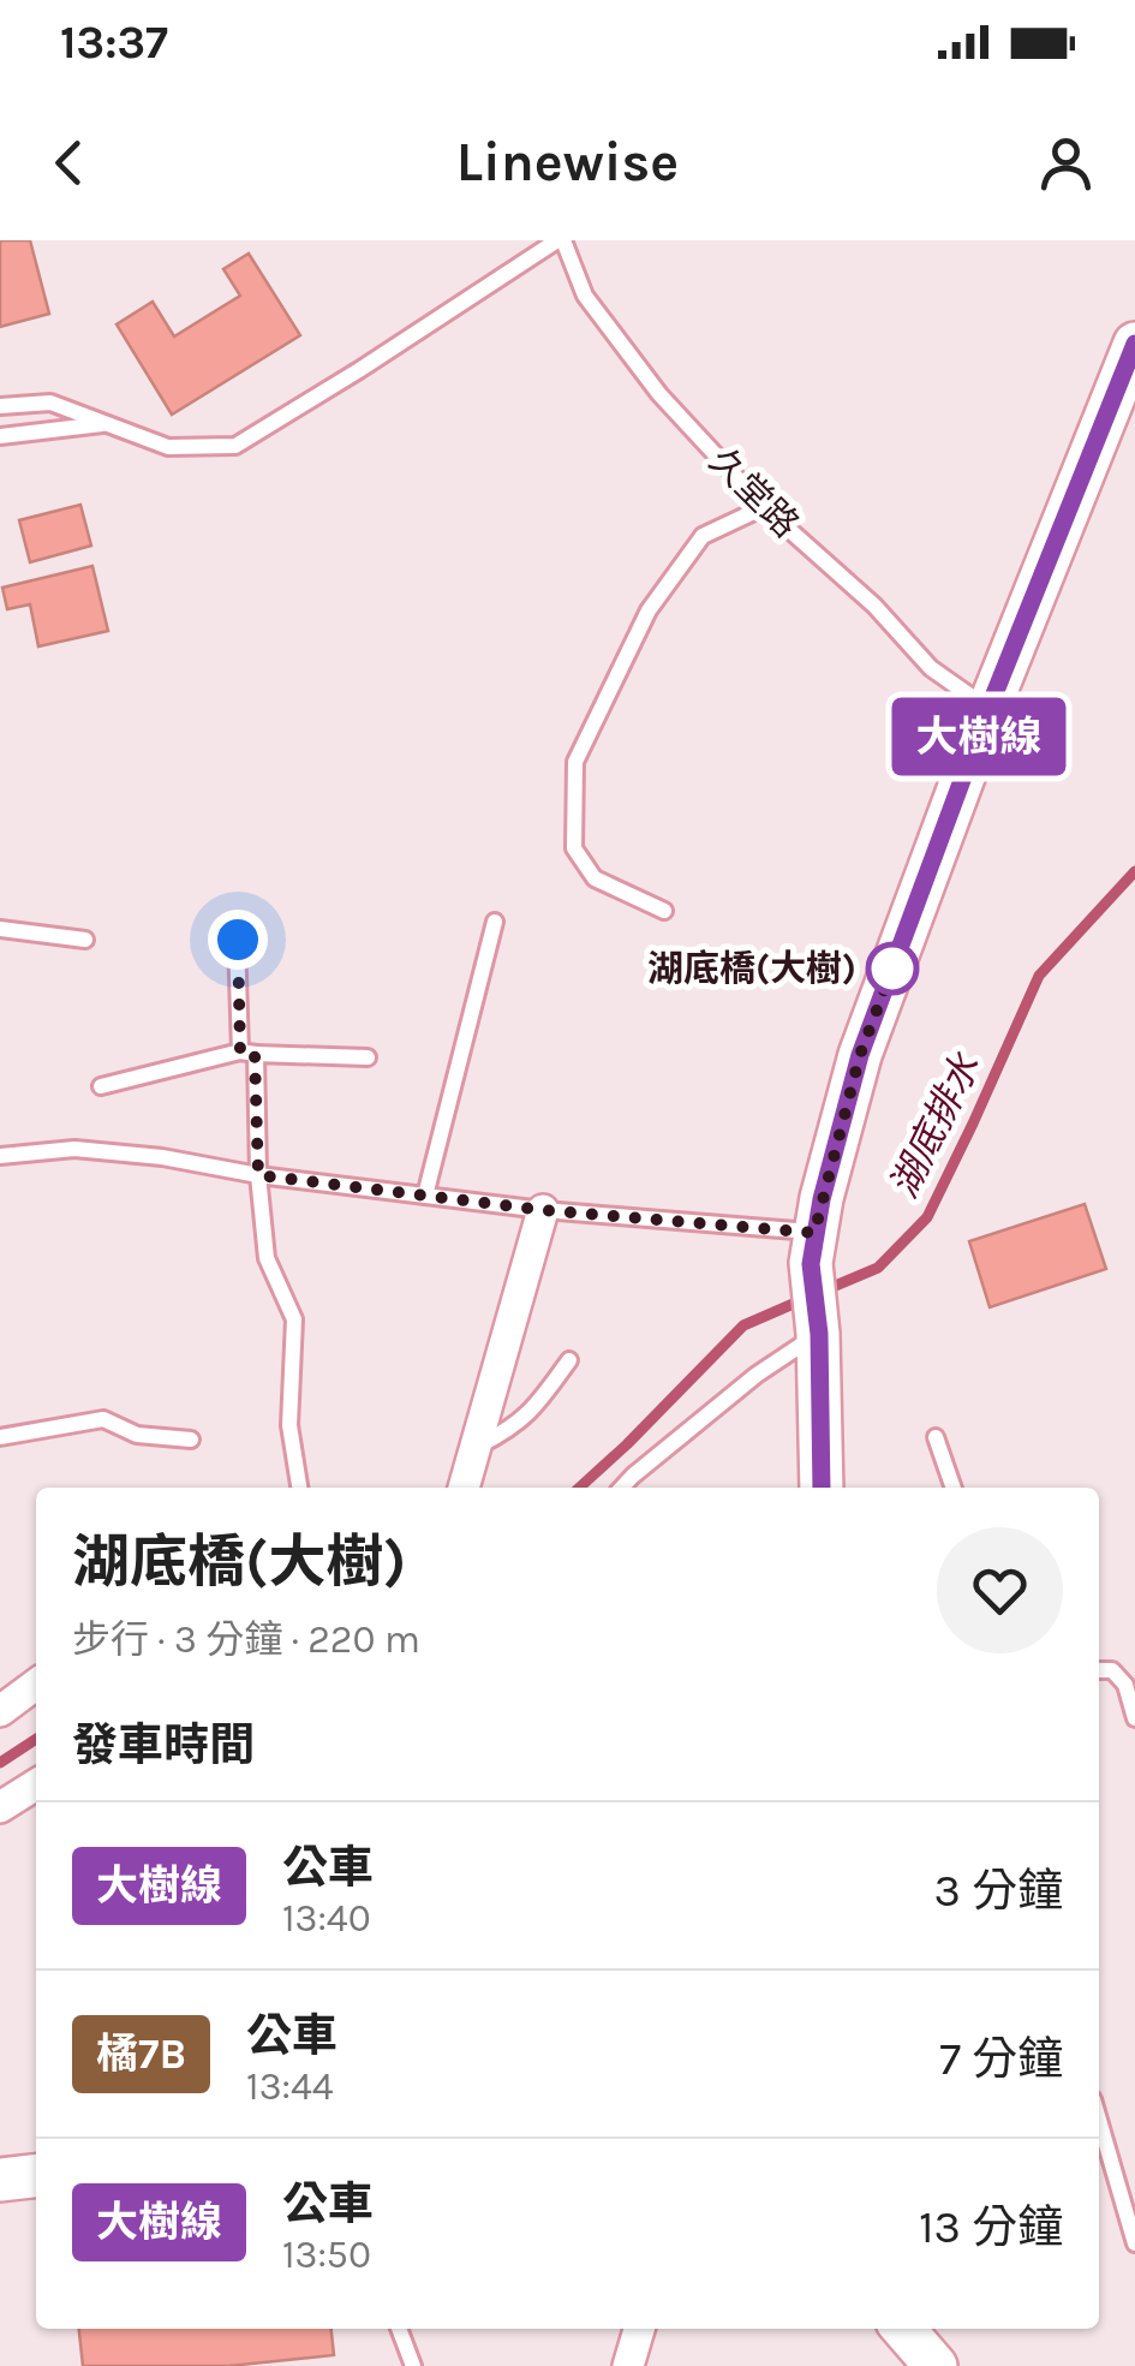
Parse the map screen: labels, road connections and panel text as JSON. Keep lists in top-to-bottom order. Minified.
{"streets":{"lane":["久堂路"]},"water":["湖底排水"],"places":["湖底橋(大樹)"],"lines":["bus line 大樹線"],"page":{"status":"13:37","header":"Linewise","on_map":"大樹線","heading":[["湖底橋(大樹)","步行 · 3 分鐘 · 220 m"],"發車時間"],"list":[{"mark":"大樹線","name":"公車","note":"13:40","value":"3 分鐘"},{"mark":"橘7B","name":"公車","note":"13:44","value":"7 分鐘"},{"mark":"大樹線","name":"公車","note":"13:50","value":"13 分鐘"}]}}
